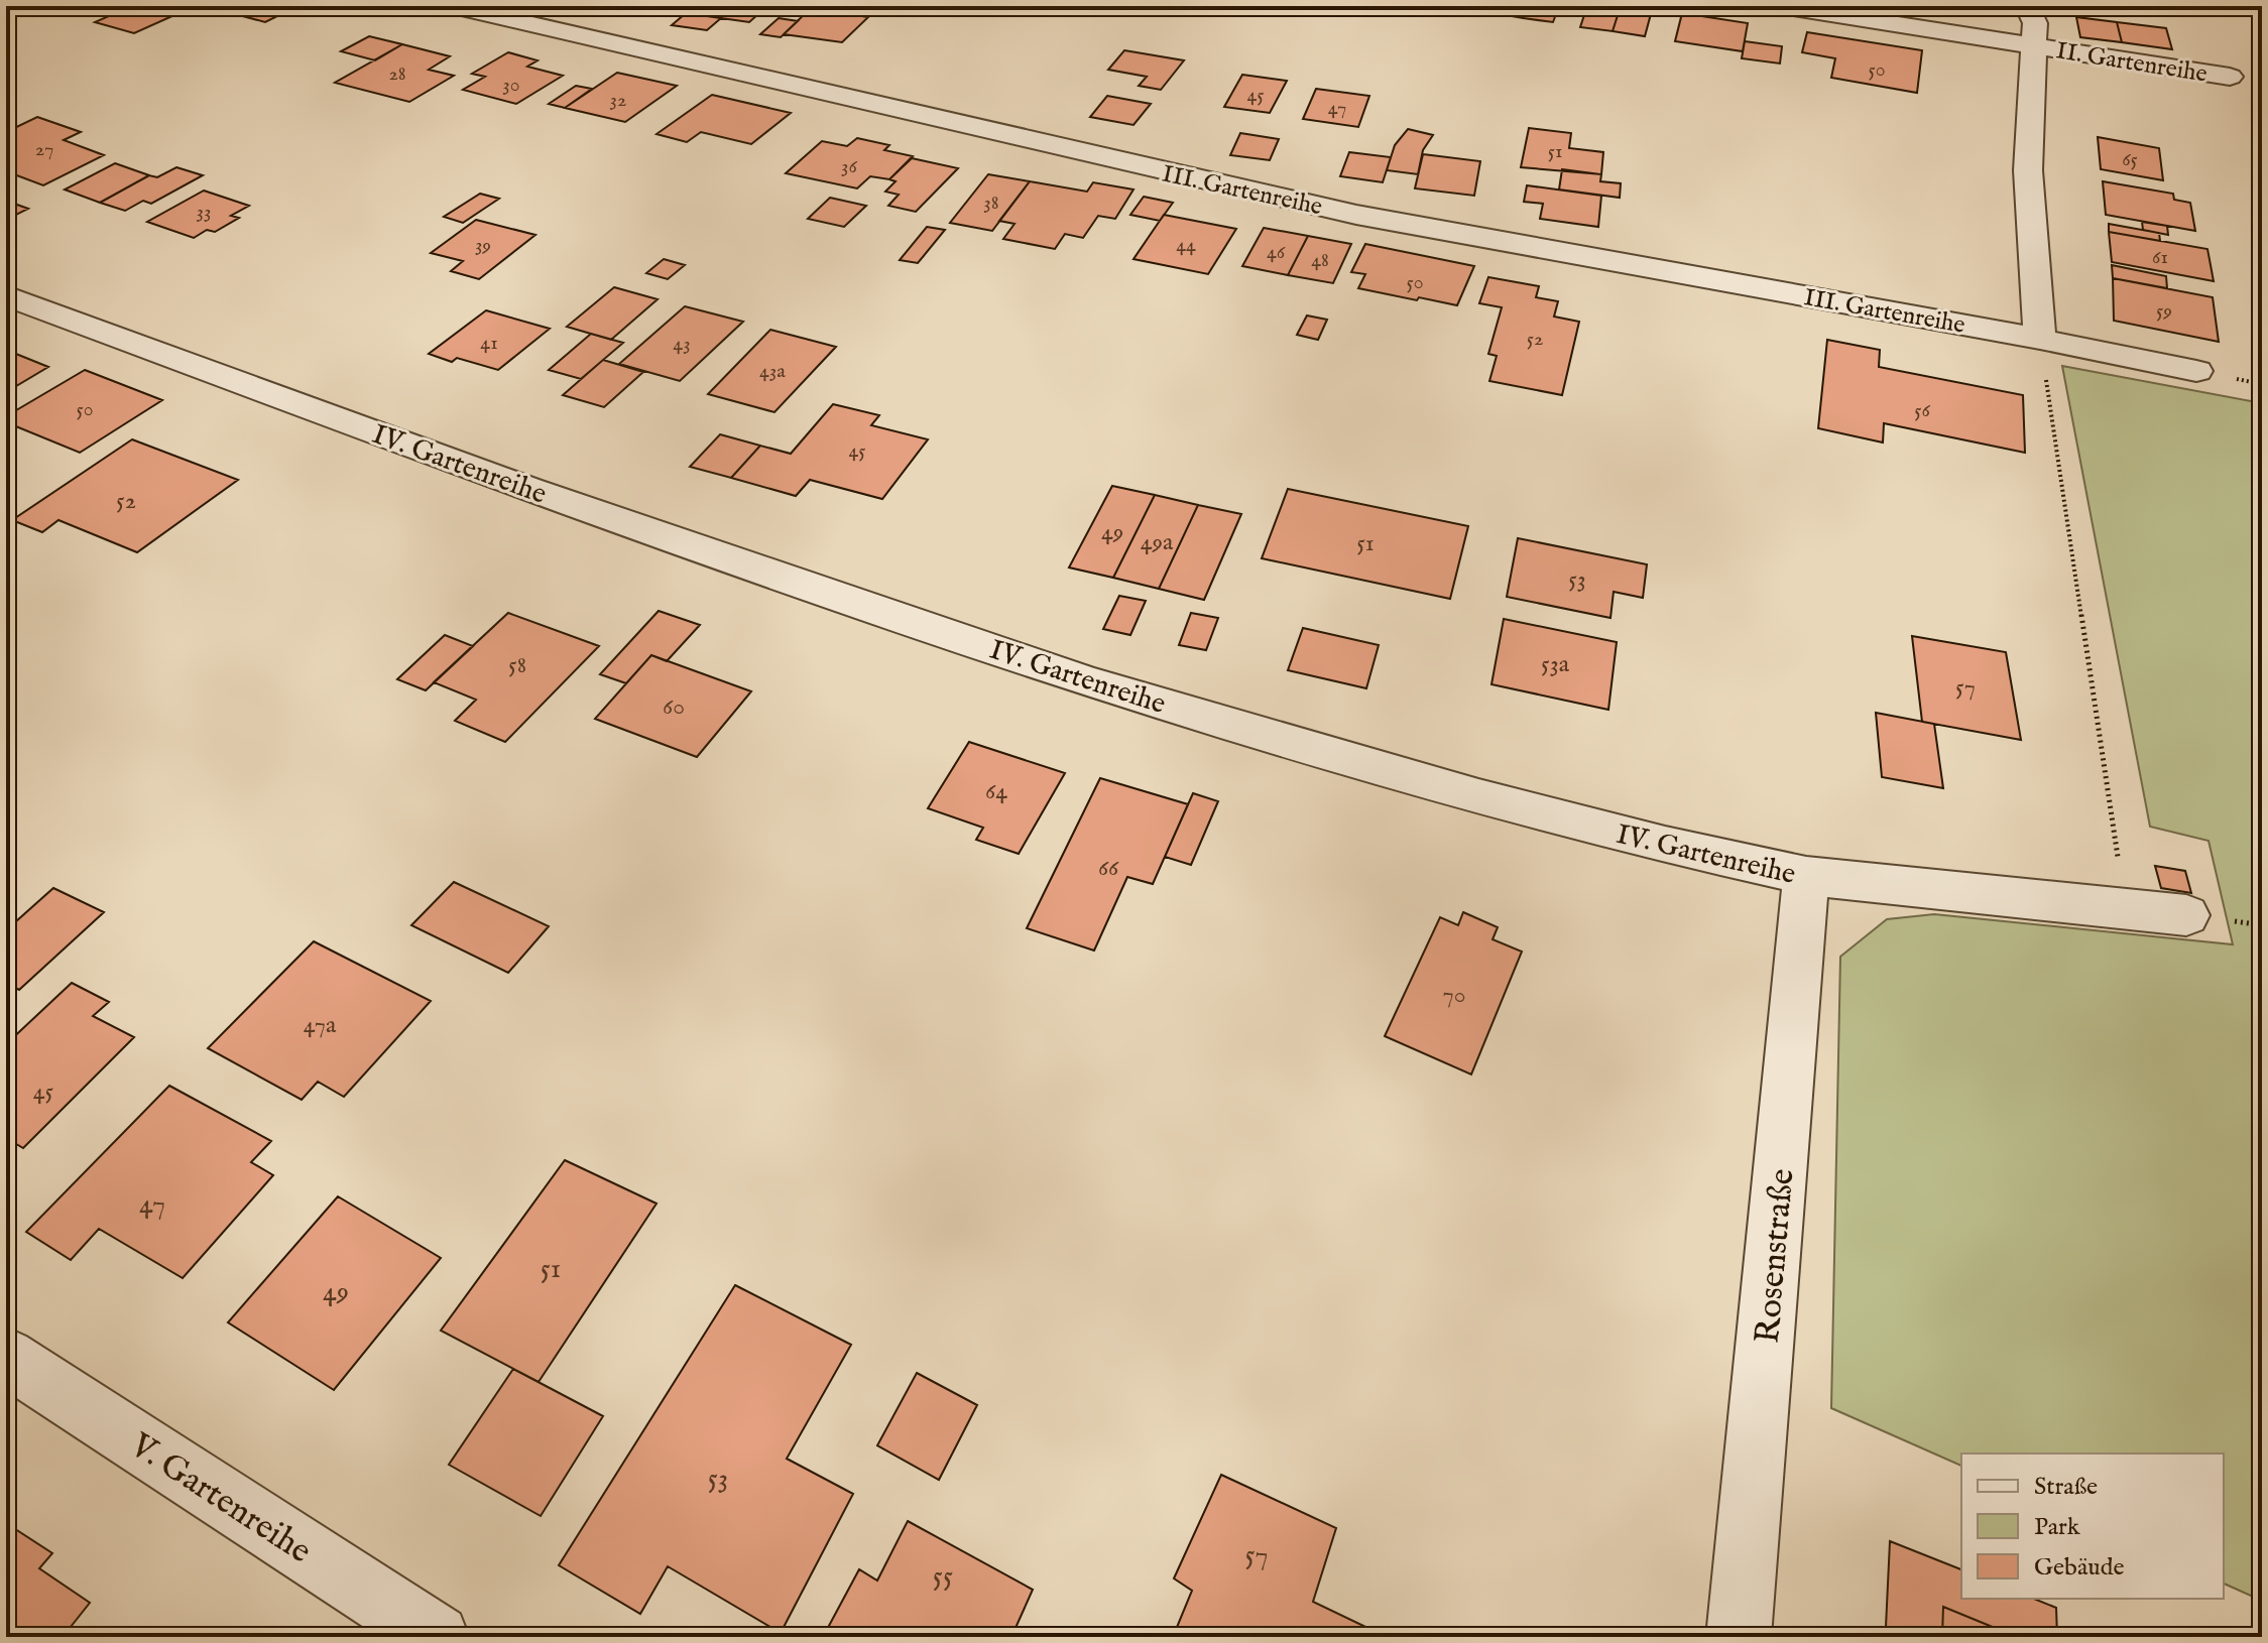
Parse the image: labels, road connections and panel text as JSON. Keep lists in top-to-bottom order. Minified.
{"streets":{"street":["II. Gartenreihe","III. Gartenreihe","IV. Gartenreihe","Rosenstraße","V. Gartenreihe"]},"crossings":[["IV. Gartenreihe","Rosenstraße"]],"house_numbers":["50","28","30","45","32","47","27","51","65","36","38","33","39","44","46","61","48","50","59","52","41","43","43a","50","56","45","52","49","49a","51","53","53a","58","57","60","64","66","70","47a","45","47","51","49","53","57","55"],"legend":["Straße","Park","Gebäude"]}
